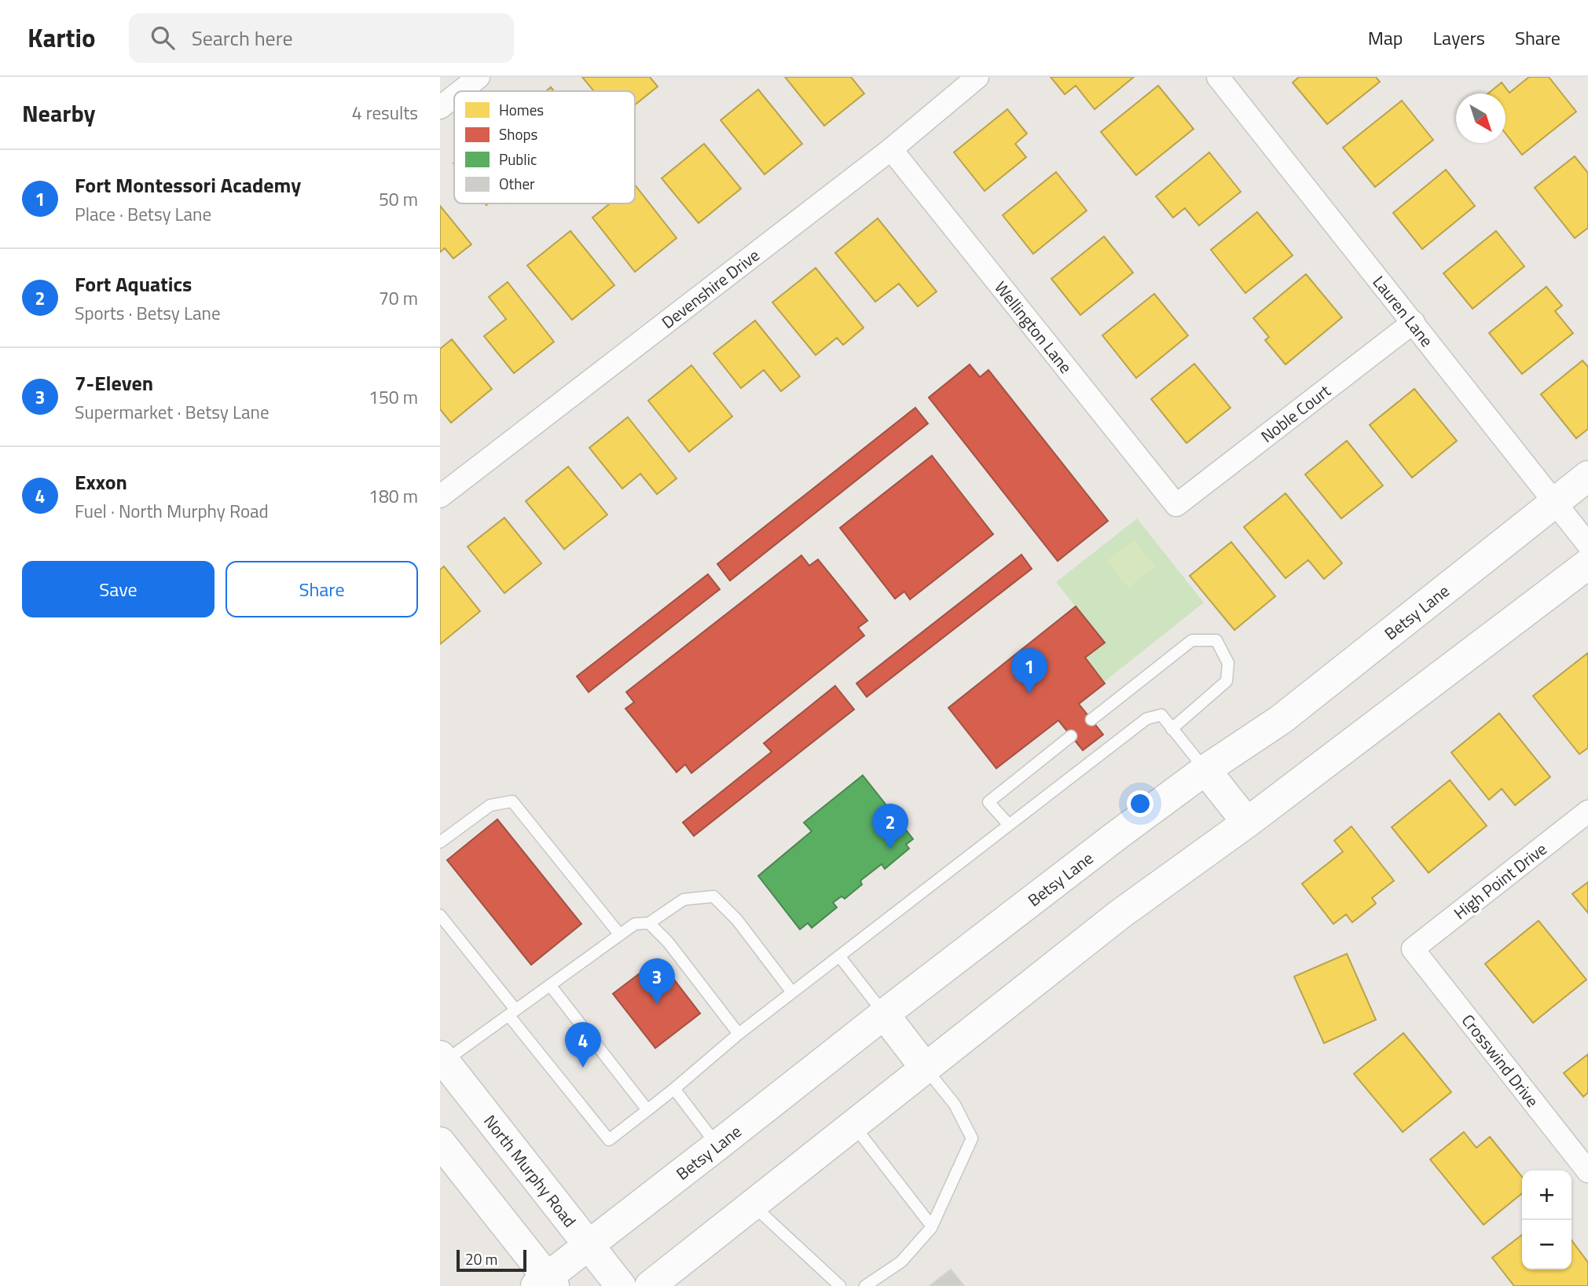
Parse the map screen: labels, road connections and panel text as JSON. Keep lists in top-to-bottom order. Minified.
{"streets":{"main road":["Betsy Lane","North Murphy Road"],"street":["Devenshire Drive","Lauren Lane","Wellington Lane","Noble Court","High Point Drive","Crosswind Drive"]},"crossings":[["Devenshire Drive","Wellington Lane"],["Lauren Lane","Noble Court"],["Lauren Lane","Betsy Lane"],["Wellington Lane","Noble Court"],["Betsy Lane","North Murphy Road"],["High Point Drive","Crosswind Drive"]],"legend":["Homes","Shops","Public","Other"],"scale_bar":"20 m","north":"bottom right","page":{"header":"Kartio","search":"Search here","nav":["Map","Layers","Share"],"heading":["Nearby","4 results"],"list":[{"mark":"1","name":"Fort Montessori Academy","note":"Place · Betsy Lane","value":"50 m"},{"mark":"2","name":"Fort Aquatics","note":"Sports · Betsy Lane","value":"70 m"},{"mark":"3","name":"7-Eleven","note":"Supermarket · Betsy Lane","value":"150 m"},{"mark":"4","name":"Exxon","note":"Fuel · North Murphy Road","value":"180 m"}],"buttons":["Save","Share"],"pins":["1","2","3","4"],"map_buttons":["+","−"],"scale":"20 m"}}
